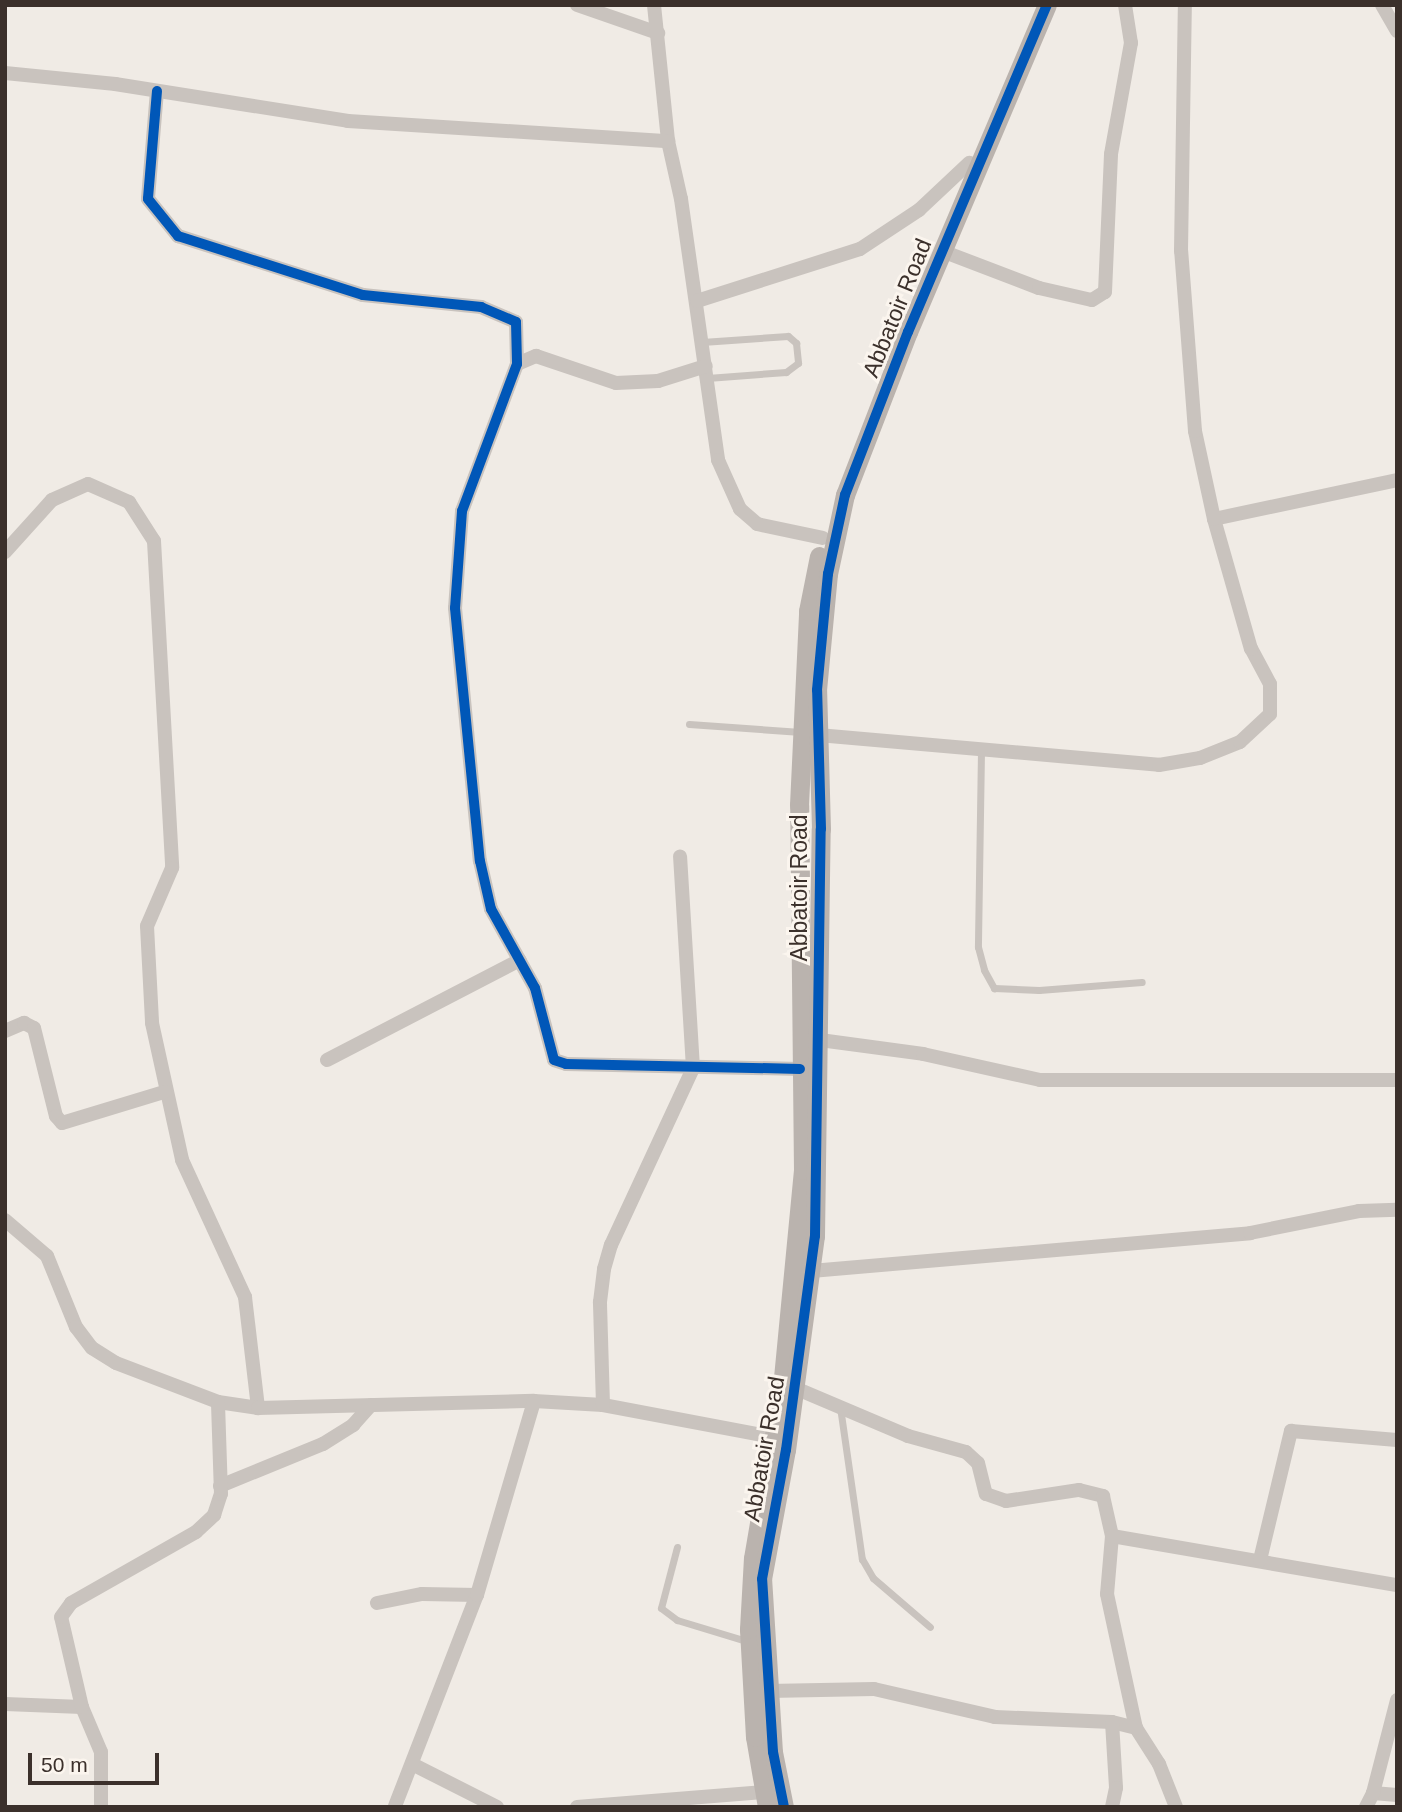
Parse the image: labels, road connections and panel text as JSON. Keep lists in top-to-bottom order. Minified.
{"streets":{"street":["Abbatoir Road"]},"scale_bar":"50 m"}
